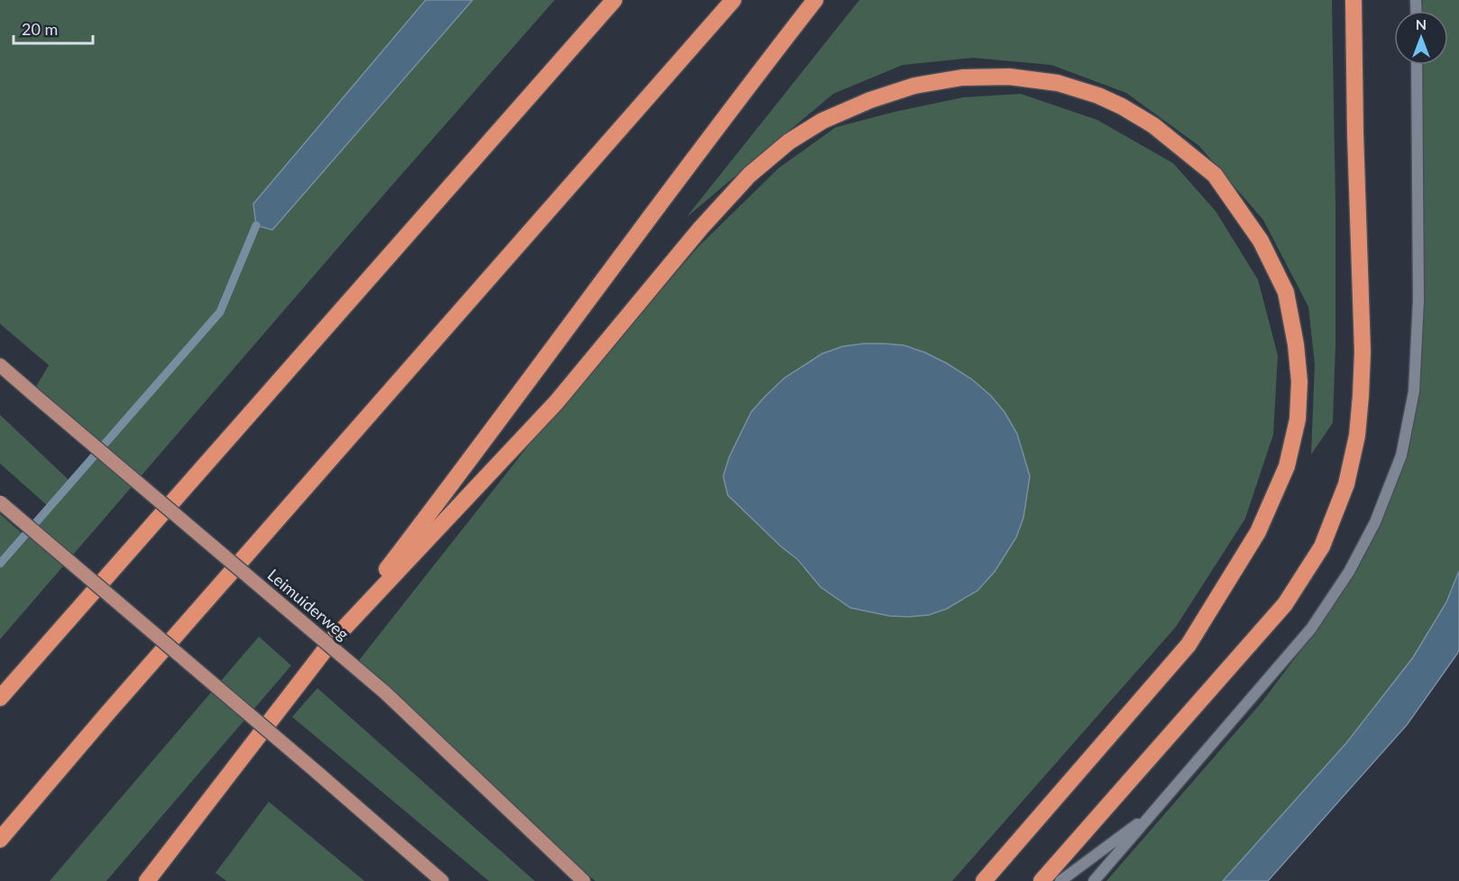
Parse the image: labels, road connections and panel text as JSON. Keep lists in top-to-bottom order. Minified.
{"streets":{"main road":["Leimuiderweg"]},"scale_bar":"20 m","north":"top"}
